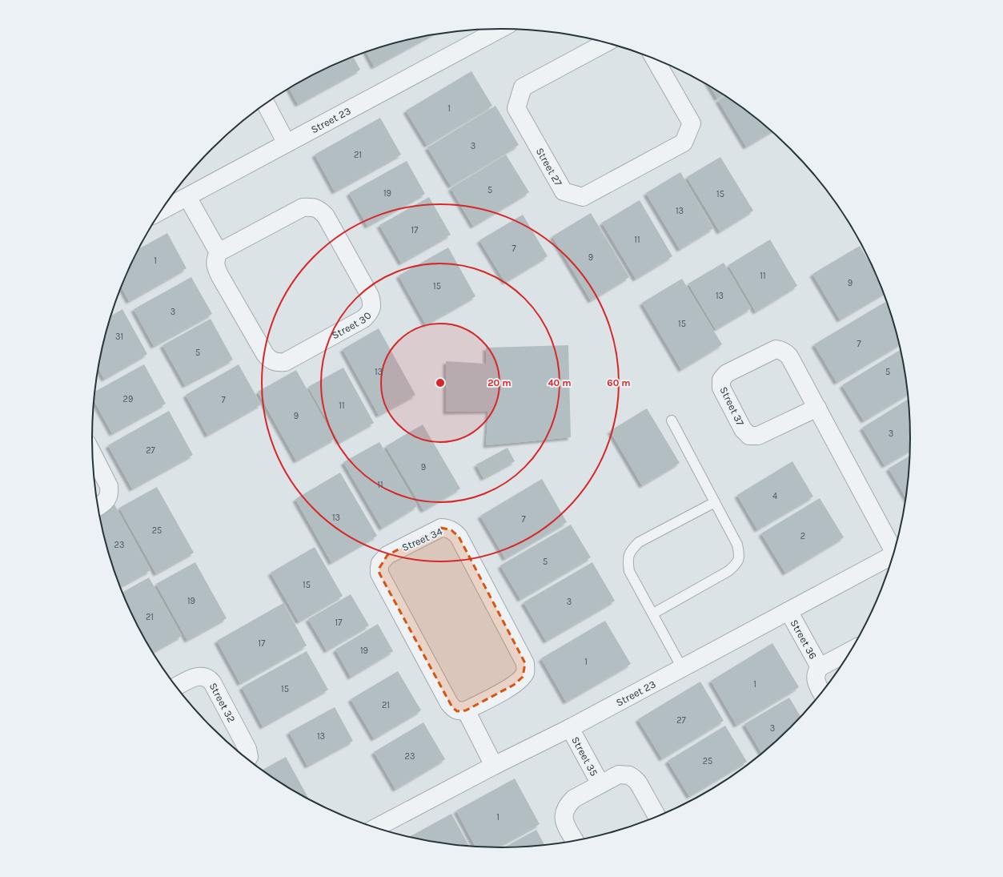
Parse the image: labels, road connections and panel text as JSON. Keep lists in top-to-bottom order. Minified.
{"streets":{"street":["Street 23","Street 27","Street 30","Street 37","Street 34","Street 36","Street 32","Street 35"]},"crossings":[["Street 23","Street 36"],["Street 23","Street 35"]],"house_numbers":["1","3","21","5","19","15","13","17","11","7","9","1","11","9","15","13","3","15","31","7","5","13","5","29","7","11","9","3","27","9","11","4","13","7","25","2","23","5","15","19","3","21","17","17","19","1","1","15","21","27","3","13","23","25","1"],"rings":["20 m","40 m","60 m"]}
